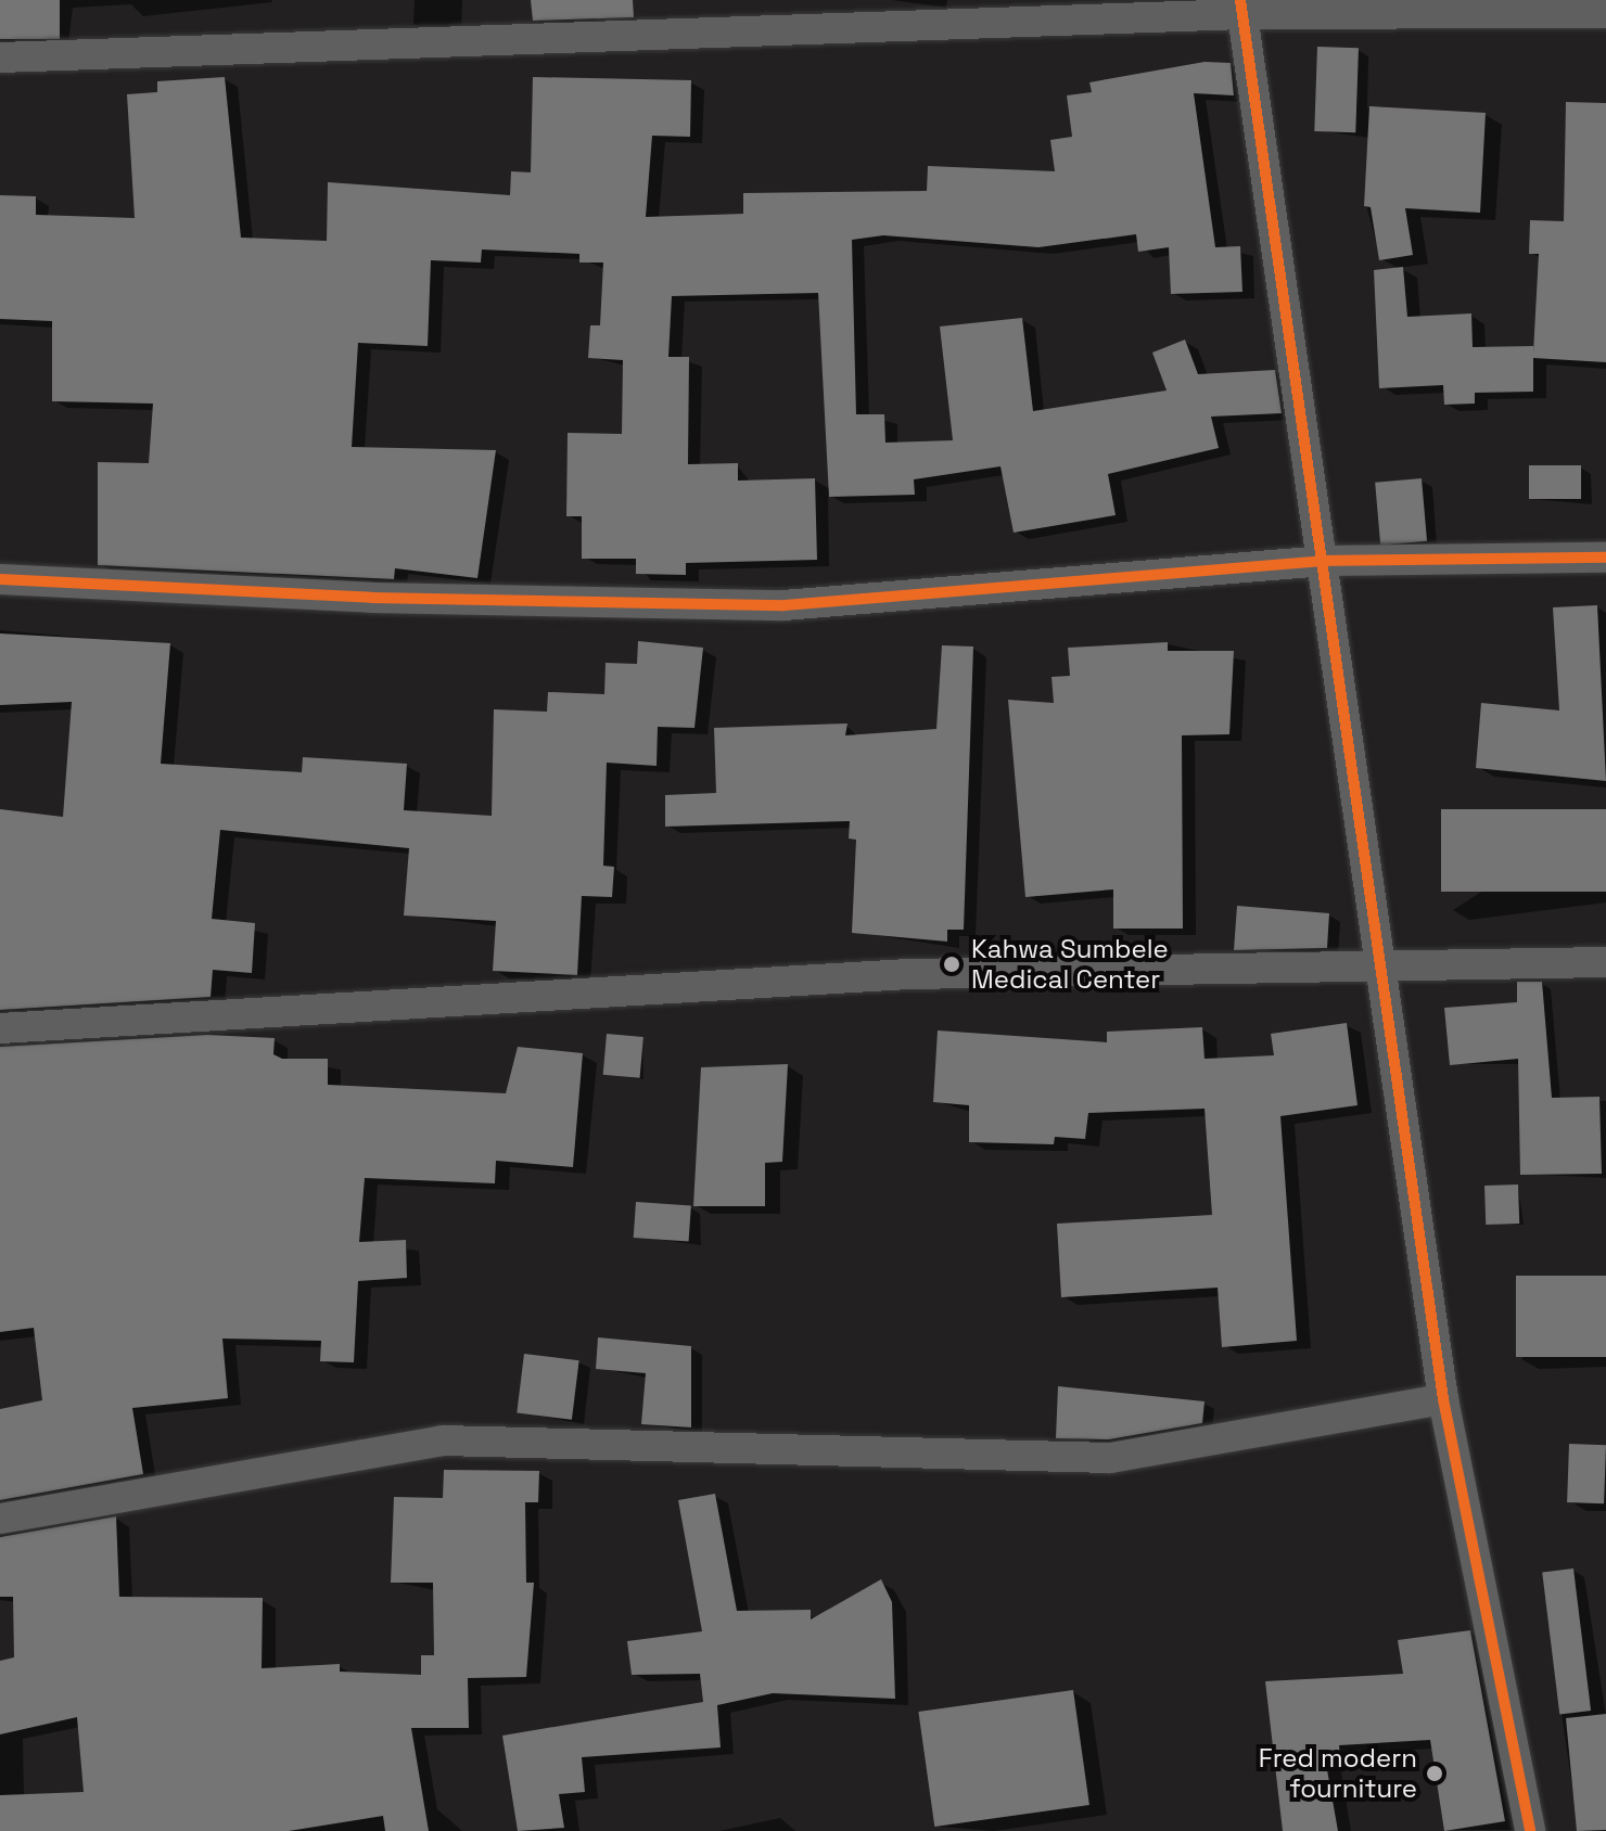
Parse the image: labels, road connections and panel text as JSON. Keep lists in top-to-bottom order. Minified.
{"places":["Kahwa Sumbele Medical Center","Fred modern fourniture"]}
